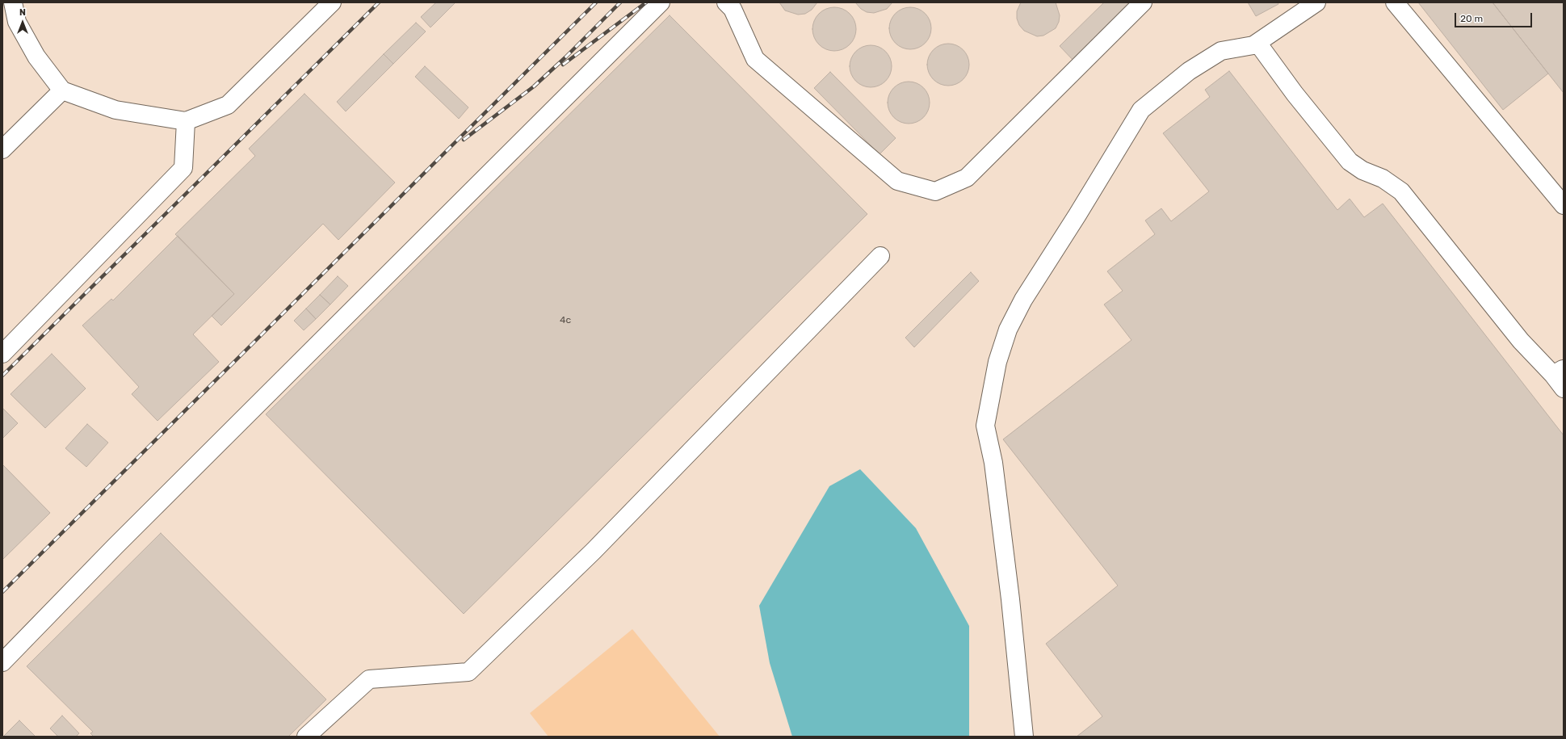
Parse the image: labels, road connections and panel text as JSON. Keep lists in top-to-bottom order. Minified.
{"house_numbers":["4c"],"scale_bar":"20 m","north":"top"}
